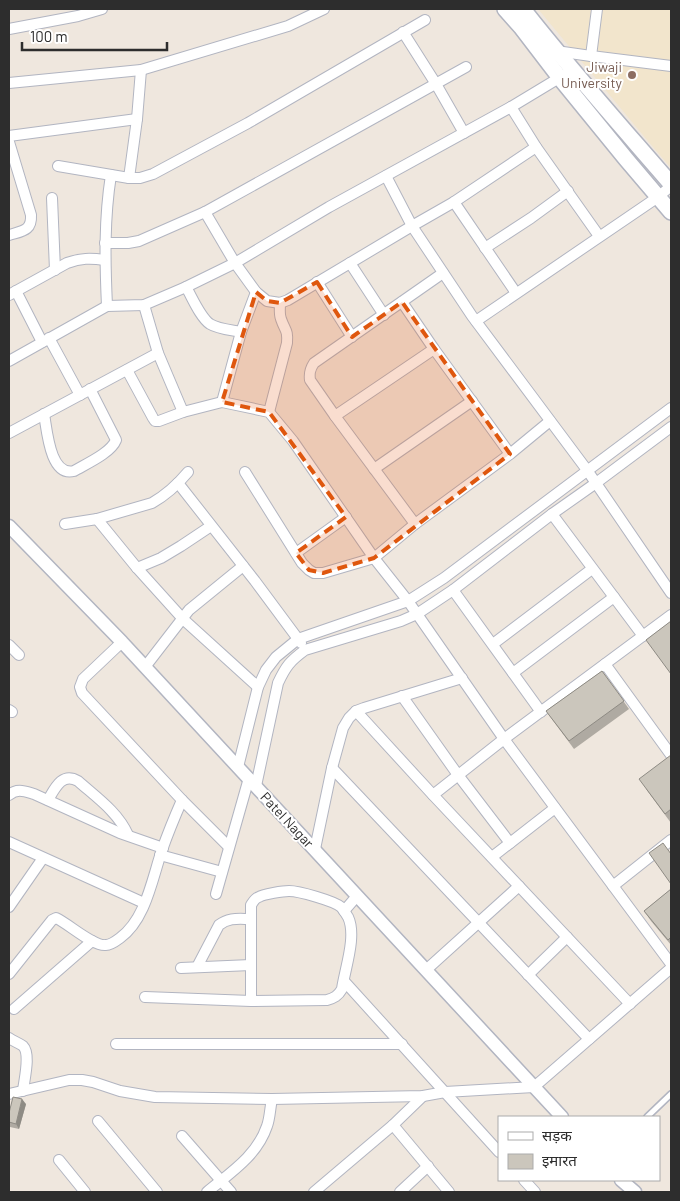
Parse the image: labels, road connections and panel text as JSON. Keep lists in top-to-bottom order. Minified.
{"streets":{"street":["Patel Nagar"]},"places":["Jiwaji University"],"legend":["सड़क","इमारत"],"scale_bar":"100 m"}
